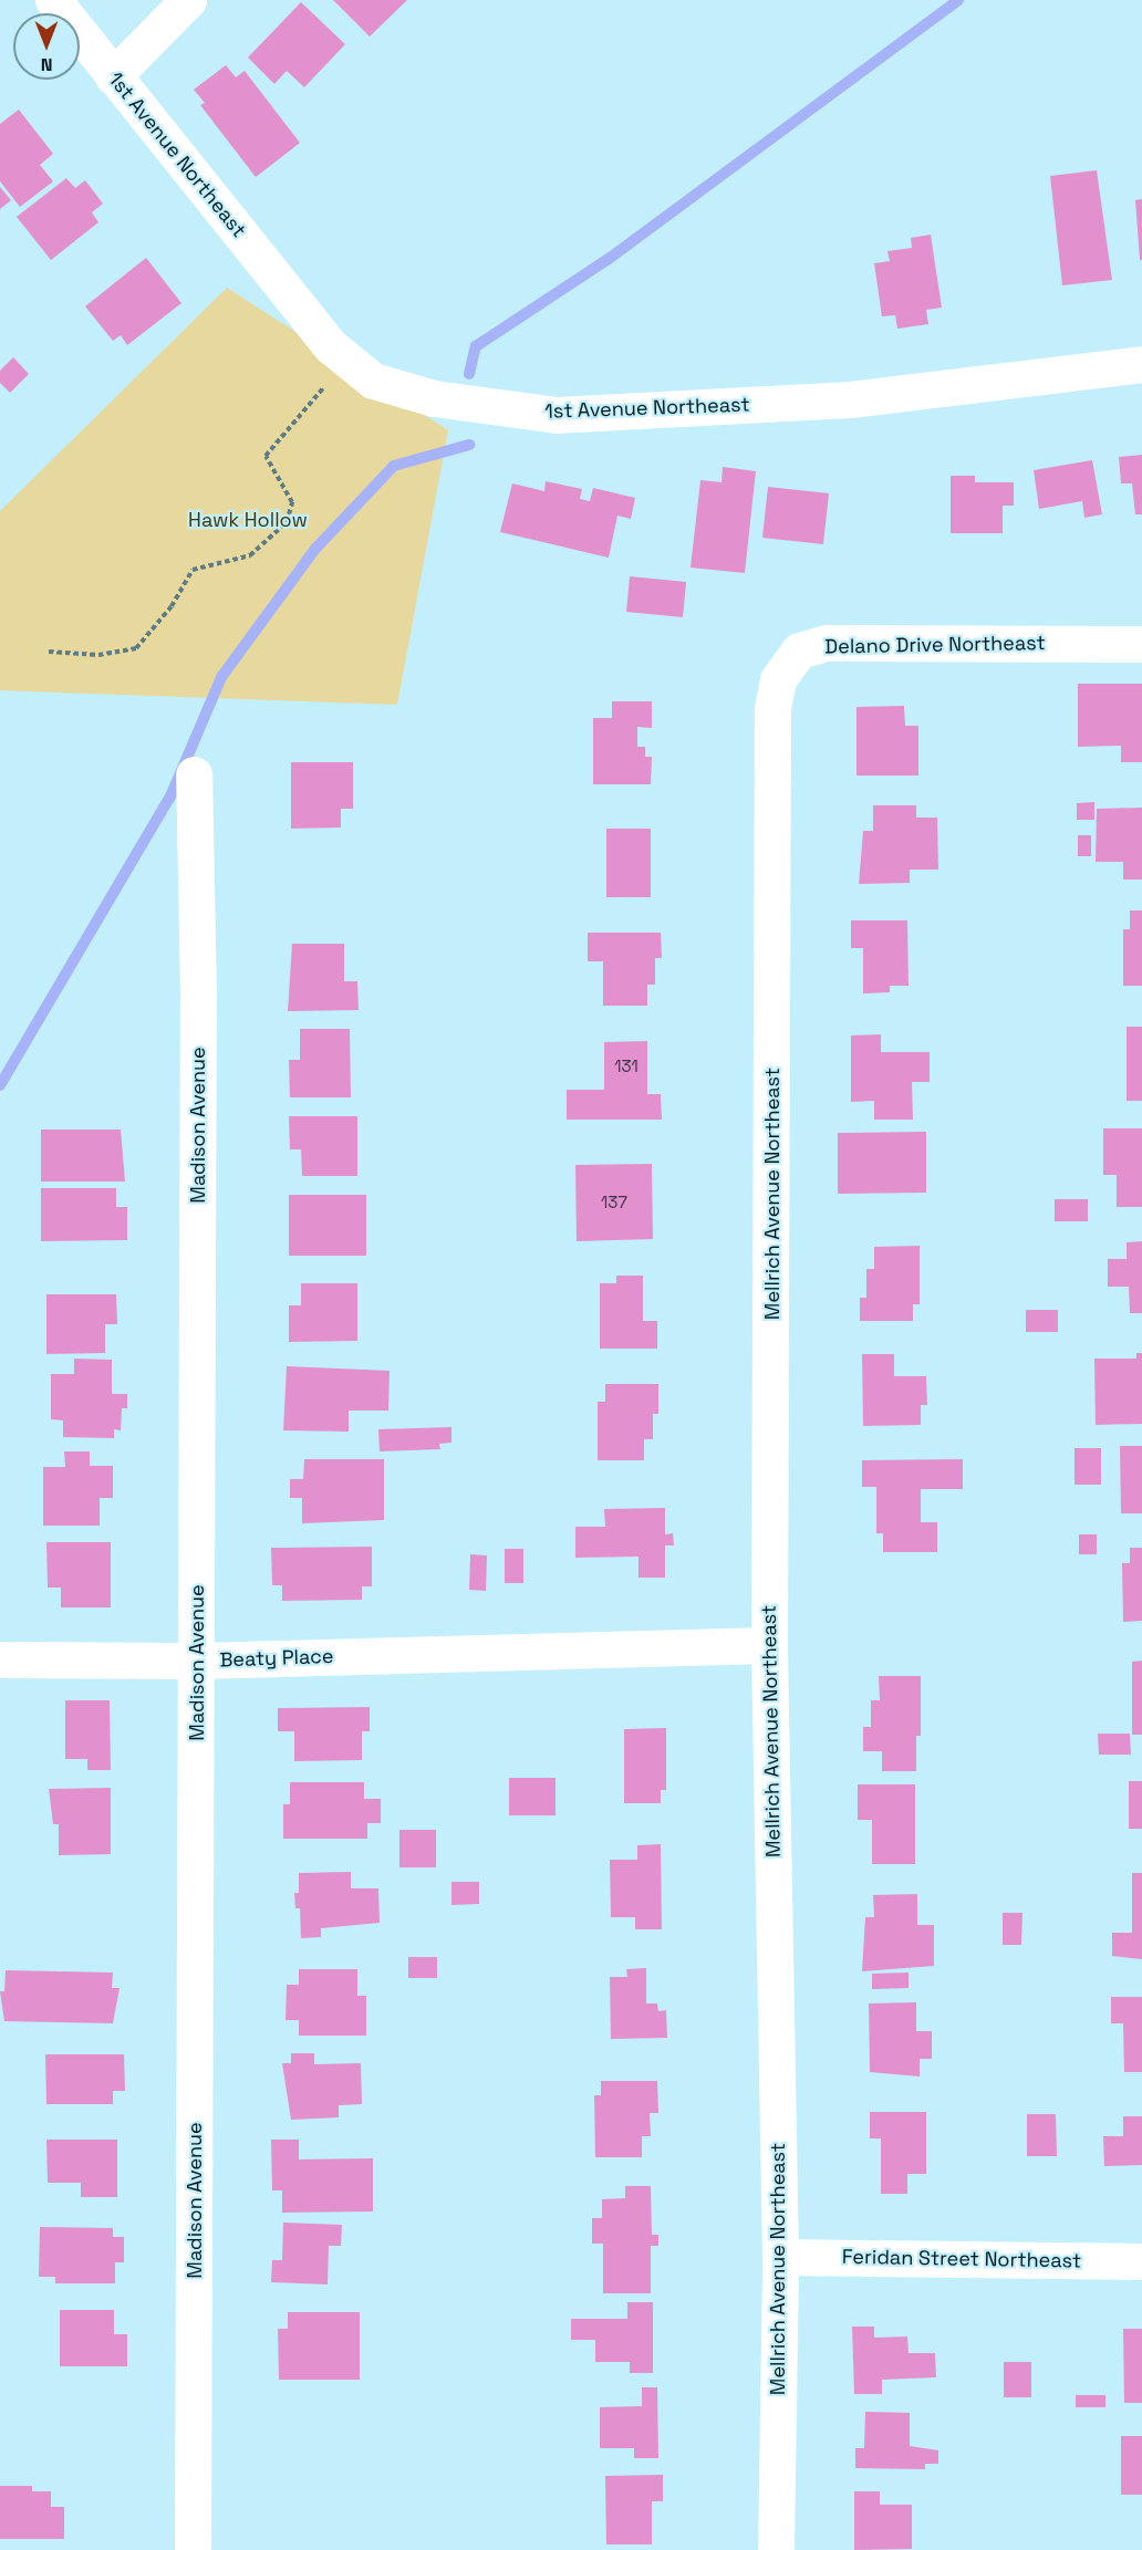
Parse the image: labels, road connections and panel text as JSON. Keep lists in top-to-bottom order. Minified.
{"streets":{"street":["1st Avenue Northeast","Delano Drive Northeast","Madison Avenue","Mellrich Avenue Northeast","Beaty Place","Feridan Street Northeast"]},"crossings":[["Delano Drive Northeast","Mellrich Avenue Northeast"],["Madison Avenue","Beaty Place"],["Mellrich Avenue Northeast","Beaty Place"],["Mellrich Avenue Northeast","Feridan Street Northeast"]],"parks":["Hawk Hollow"],"house_numbers":["131","137"],"north":"bottom"}
